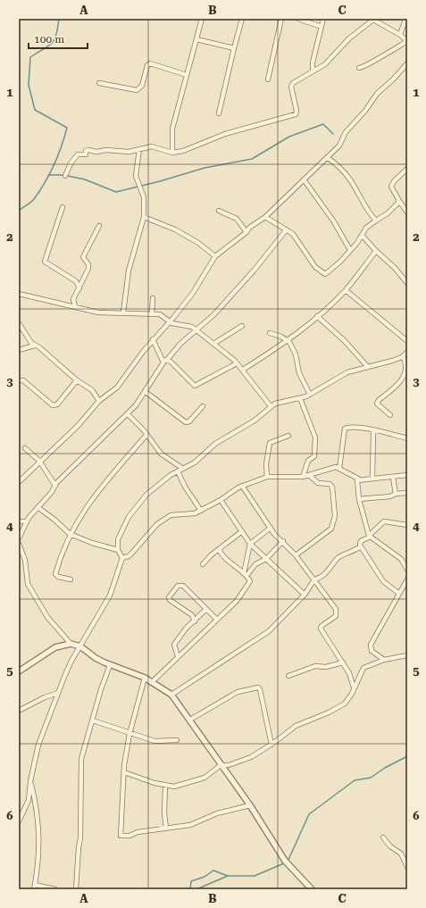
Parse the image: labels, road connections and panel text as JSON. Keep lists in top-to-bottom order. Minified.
{"scale_bar":"100 m","grid":{"columns":["A","B","C"],"rows":["1","2","3","4","5","6"]}}
